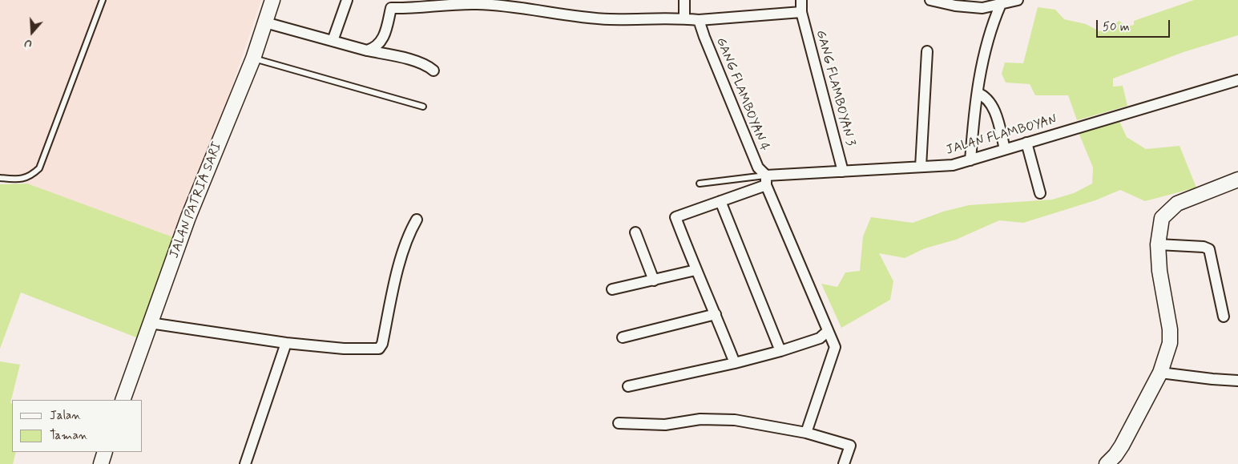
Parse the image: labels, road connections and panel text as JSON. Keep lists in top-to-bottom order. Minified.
{"streets":{"street":["GANG FLAMBOYAN 3","GANG FLAMBOYAN 4","JALAN FLAMBOYAN","JALAN PATRIA SARI"]},"crossings":[["GANG FLAMBOYAN 3","JALAN FLAMBOYAN"],["GANG FLAMBOYAN 4","JALAN FLAMBOYAN"]],"legend":["Jalan","Taman"],"scale_bar":"50 m","north":"bottom"}
